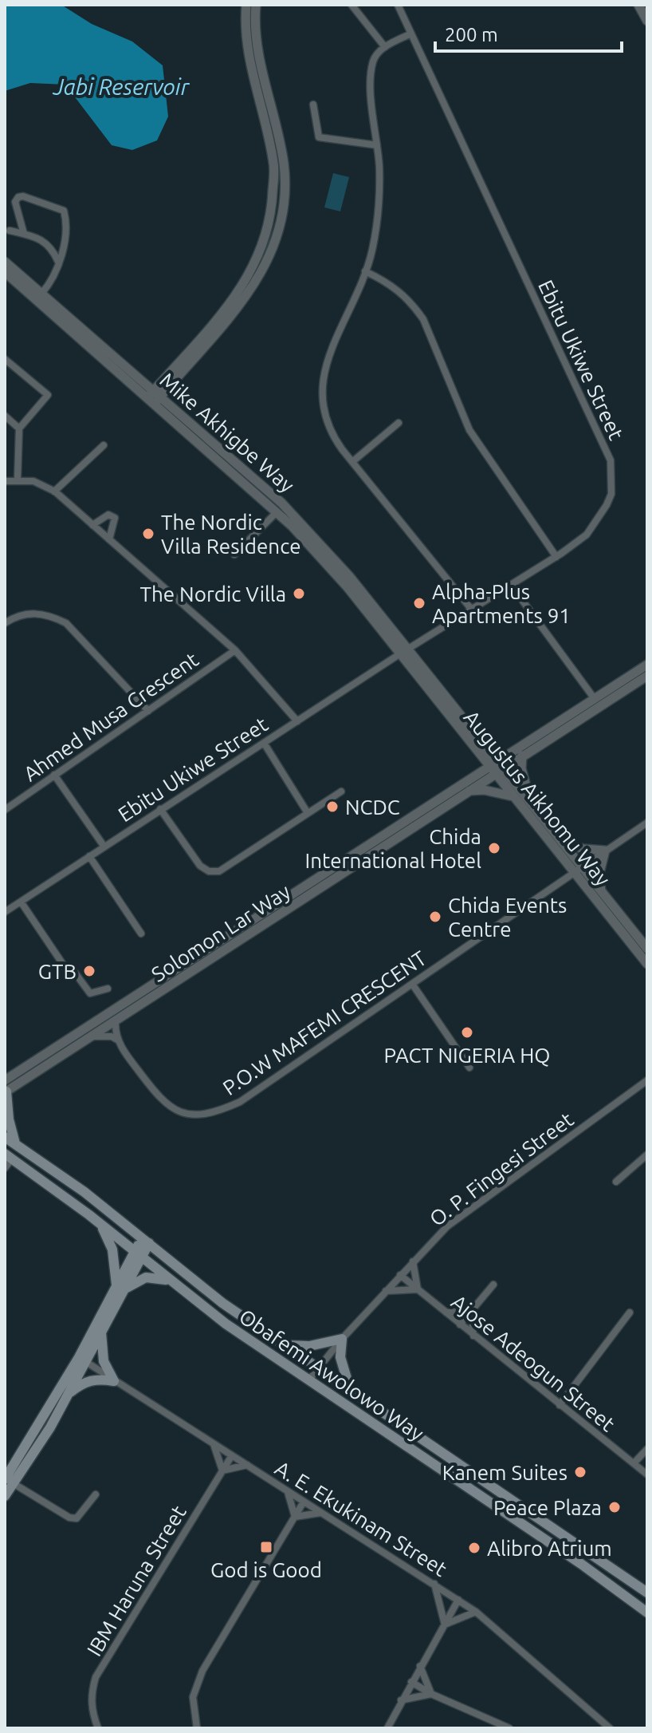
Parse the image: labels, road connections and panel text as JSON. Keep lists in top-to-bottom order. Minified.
{"streets":{"main road":["Obafemi Awolowo Way"],"street":["Ebitu Ukiwe Street","Mike Akhigbe Way","Ahmed Musa Crescent","Augustus Aikhomu Way","Solomon Lar Way","P.O.W MAFEMI CRESCENT","O. P. Fingesi Street","Ajose Adeogun Street","A. E. Ekukinam Street","IBM Haruna Street"]},"crossings":[["Ebitu Ukiwe Street","Mike Akhigbe Way"],["Ebitu Ukiwe Street","Augustus Aikhomu Way"],["Mike Akhigbe Way","Augustus Aikhomu Way"],["Augustus Aikhomu Way","Solomon Lar Way"],["Augustus Aikhomu Way","P.O.W MAFEMI CRESCENT"],["Solomon Lar Way","P.O.W MAFEMI CRESCENT"],["O. P. Fingesi Street","Ajose Adeogun Street"],["O. P. Fingesi Street","Obafemi Awolowo Way"],["A. E. Ekukinam Street","IBM Haruna Street"]],"water":["Jabi Reservoir"],"places":{"other":["The Nordic Villa Residence","The Nordic Villa","Alpha-Plus Apartments 91","NCDC","Chida International Hotel","Chida Events Centre","GTB","PACT NIGERIA HQ","Kanem Suites","Peace Plaza","Alibro Atrium"],"transit":["God is Good"]},"scale_bar":"200 m"}
